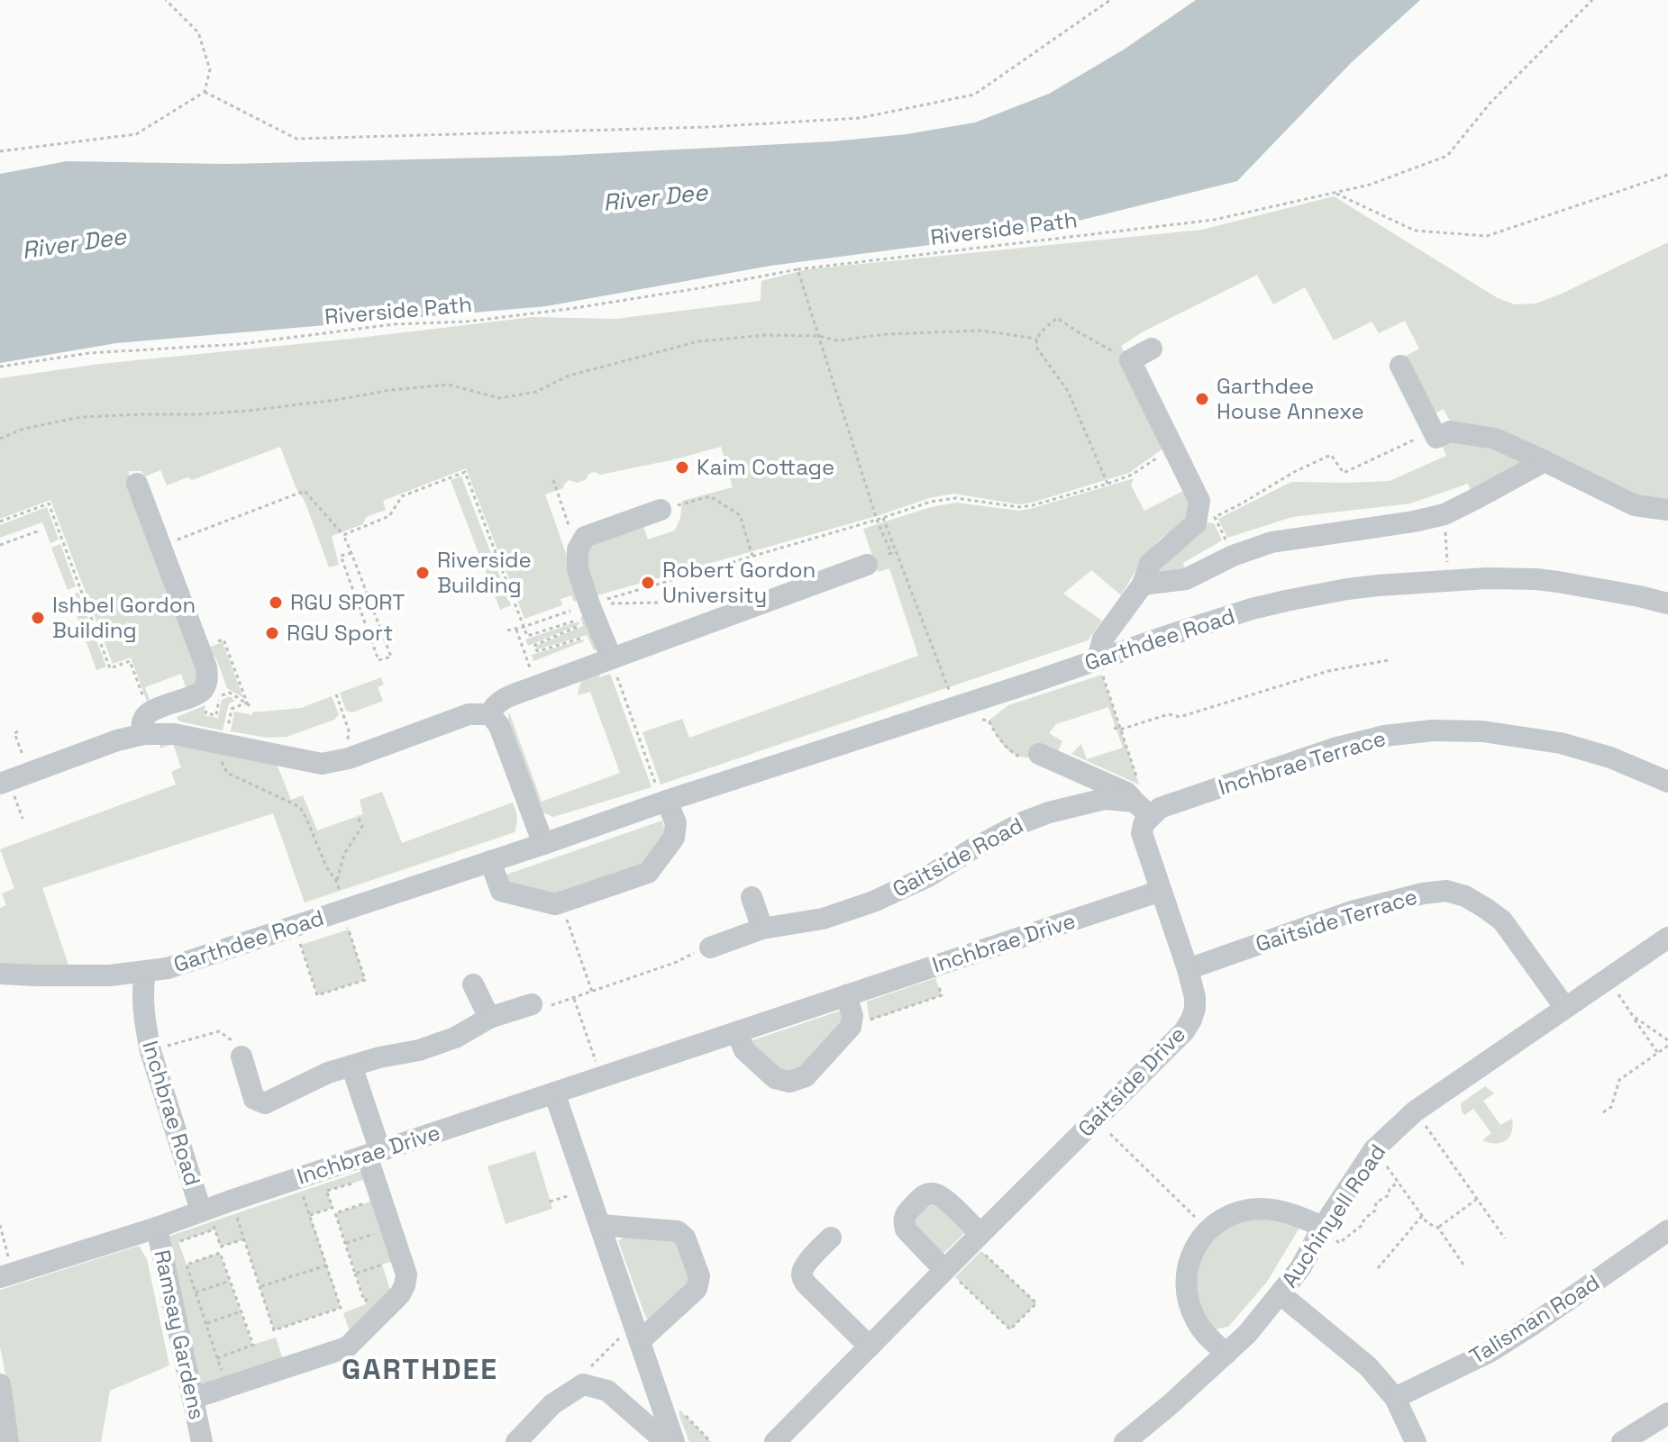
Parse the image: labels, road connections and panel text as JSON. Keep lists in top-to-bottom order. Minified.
{"streets":{"street":["Garthdee Road","Inchbrae Terrace","Gaitside Road","Gaitside Terrace","Inchbrae Drive","Gaitside Drive","Inchbrae Road","Auchinyell Road","Talisman Road","Ramsay Gardens"],"path":["Riverside Path"]},"crossings":[["Garthdee Road","Inchbrae Road"],["Inchbrae Terrace","Gaitside Road"],["Inchbrae Terrace","Gaitside Drive"],["Gaitside Road","Gaitside Drive"],["Gaitside Terrace","Gaitside Drive"],["Gaitside Terrace","Auchinyell Road"],["Inchbrae Drive","Gaitside Drive"],["Inchbrae Drive","Inchbrae Road"],["Inchbrae Drive","Ramsay Gardens"]],"districts":["GARTHDEE"],"water":["River Dee"],"places":["Garthdee House Annexe","Kaim Cottage","Riverside Building","Robert Gordon University","RGU SPORT","Ishbel Gordon Building","RGU Sport"]}
